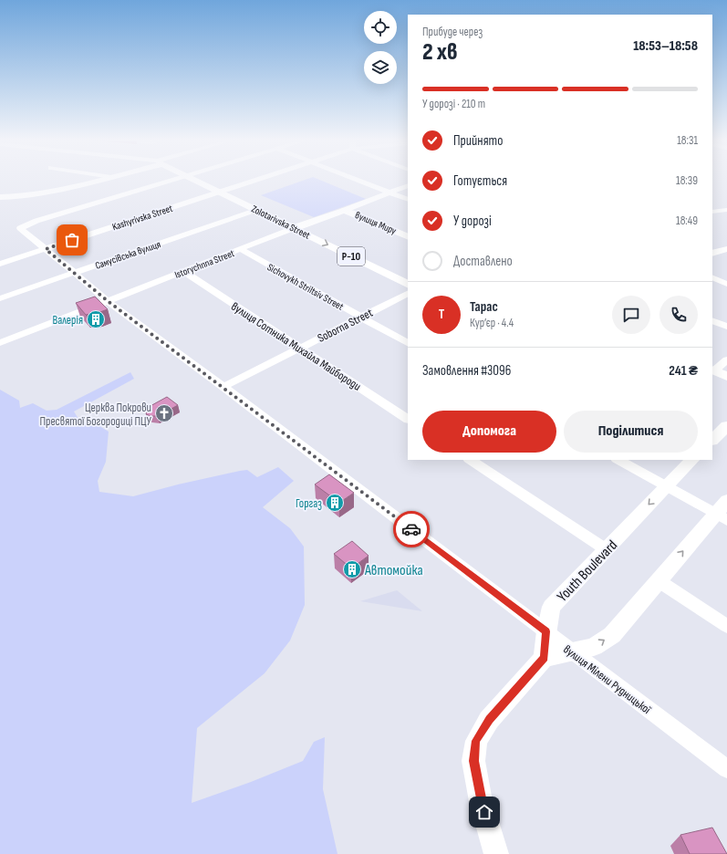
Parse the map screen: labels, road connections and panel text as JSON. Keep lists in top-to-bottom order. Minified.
{"streets":{"main road":["Zolotarivska Street","вулиця Миру","Р-10","Istorychnna Street","Youth Boulevard"],"street":["Kashyrivska Street","Самусівська вулиця","Sichovykh Striltsiv Street","Soborna Street","вулиця Сотника Михайла Майбороди","вулиця Мілени Рудницької"]},"crossings":[["Kashyrivska Street","Zolotarivska Street"],["Kashyrivska Street","вулиця Мілени Рудницької"],["Zolotarivska Street","Самусівська вулиця"],["Zolotarivska Street","Istorychnna Street"],["вулиця Миру","Istorychnna Street"],["Самусівська вулиця","вулиця Мілени Рудницької"],["Istorychnna Street","Sichovykh Striltsiv Street"],["Istorychnna Street","вулиця Сотника Михайла Майбороди"],["Istorychnna Street","вулиця Мілени Рудницької"],["Sichovykh Striltsiv Street","Soborna Street"],["Soborna Street","вулиця Сотника Михайла Майбороди"],["Soborna Street","вулиця Мілени Рудницької"],["Youth Boulevard","вулиця Мілени Рудницької"]],"one_way":["Zolotarivska Street"],"places":{"building":["Валерія","Горгаз","Автомойка"],"church":["Церква Покрови Пресвятої Богородиці ПЦУ"]},"page":{"heading":["2 хв","Прибуде через","18:53–18:58"],"panel":["Тарас","Кур’єр · 4.4","Замовлення #3096","241 ₴"],"bar":"У дорозі · 210 m","list":[["Прийнято","18:31"],["Готується","18:39"],["У дорозі","18:49"],"Доставлено"],"round":"Т","buttons":["Допомога","Поділитися"]}}
